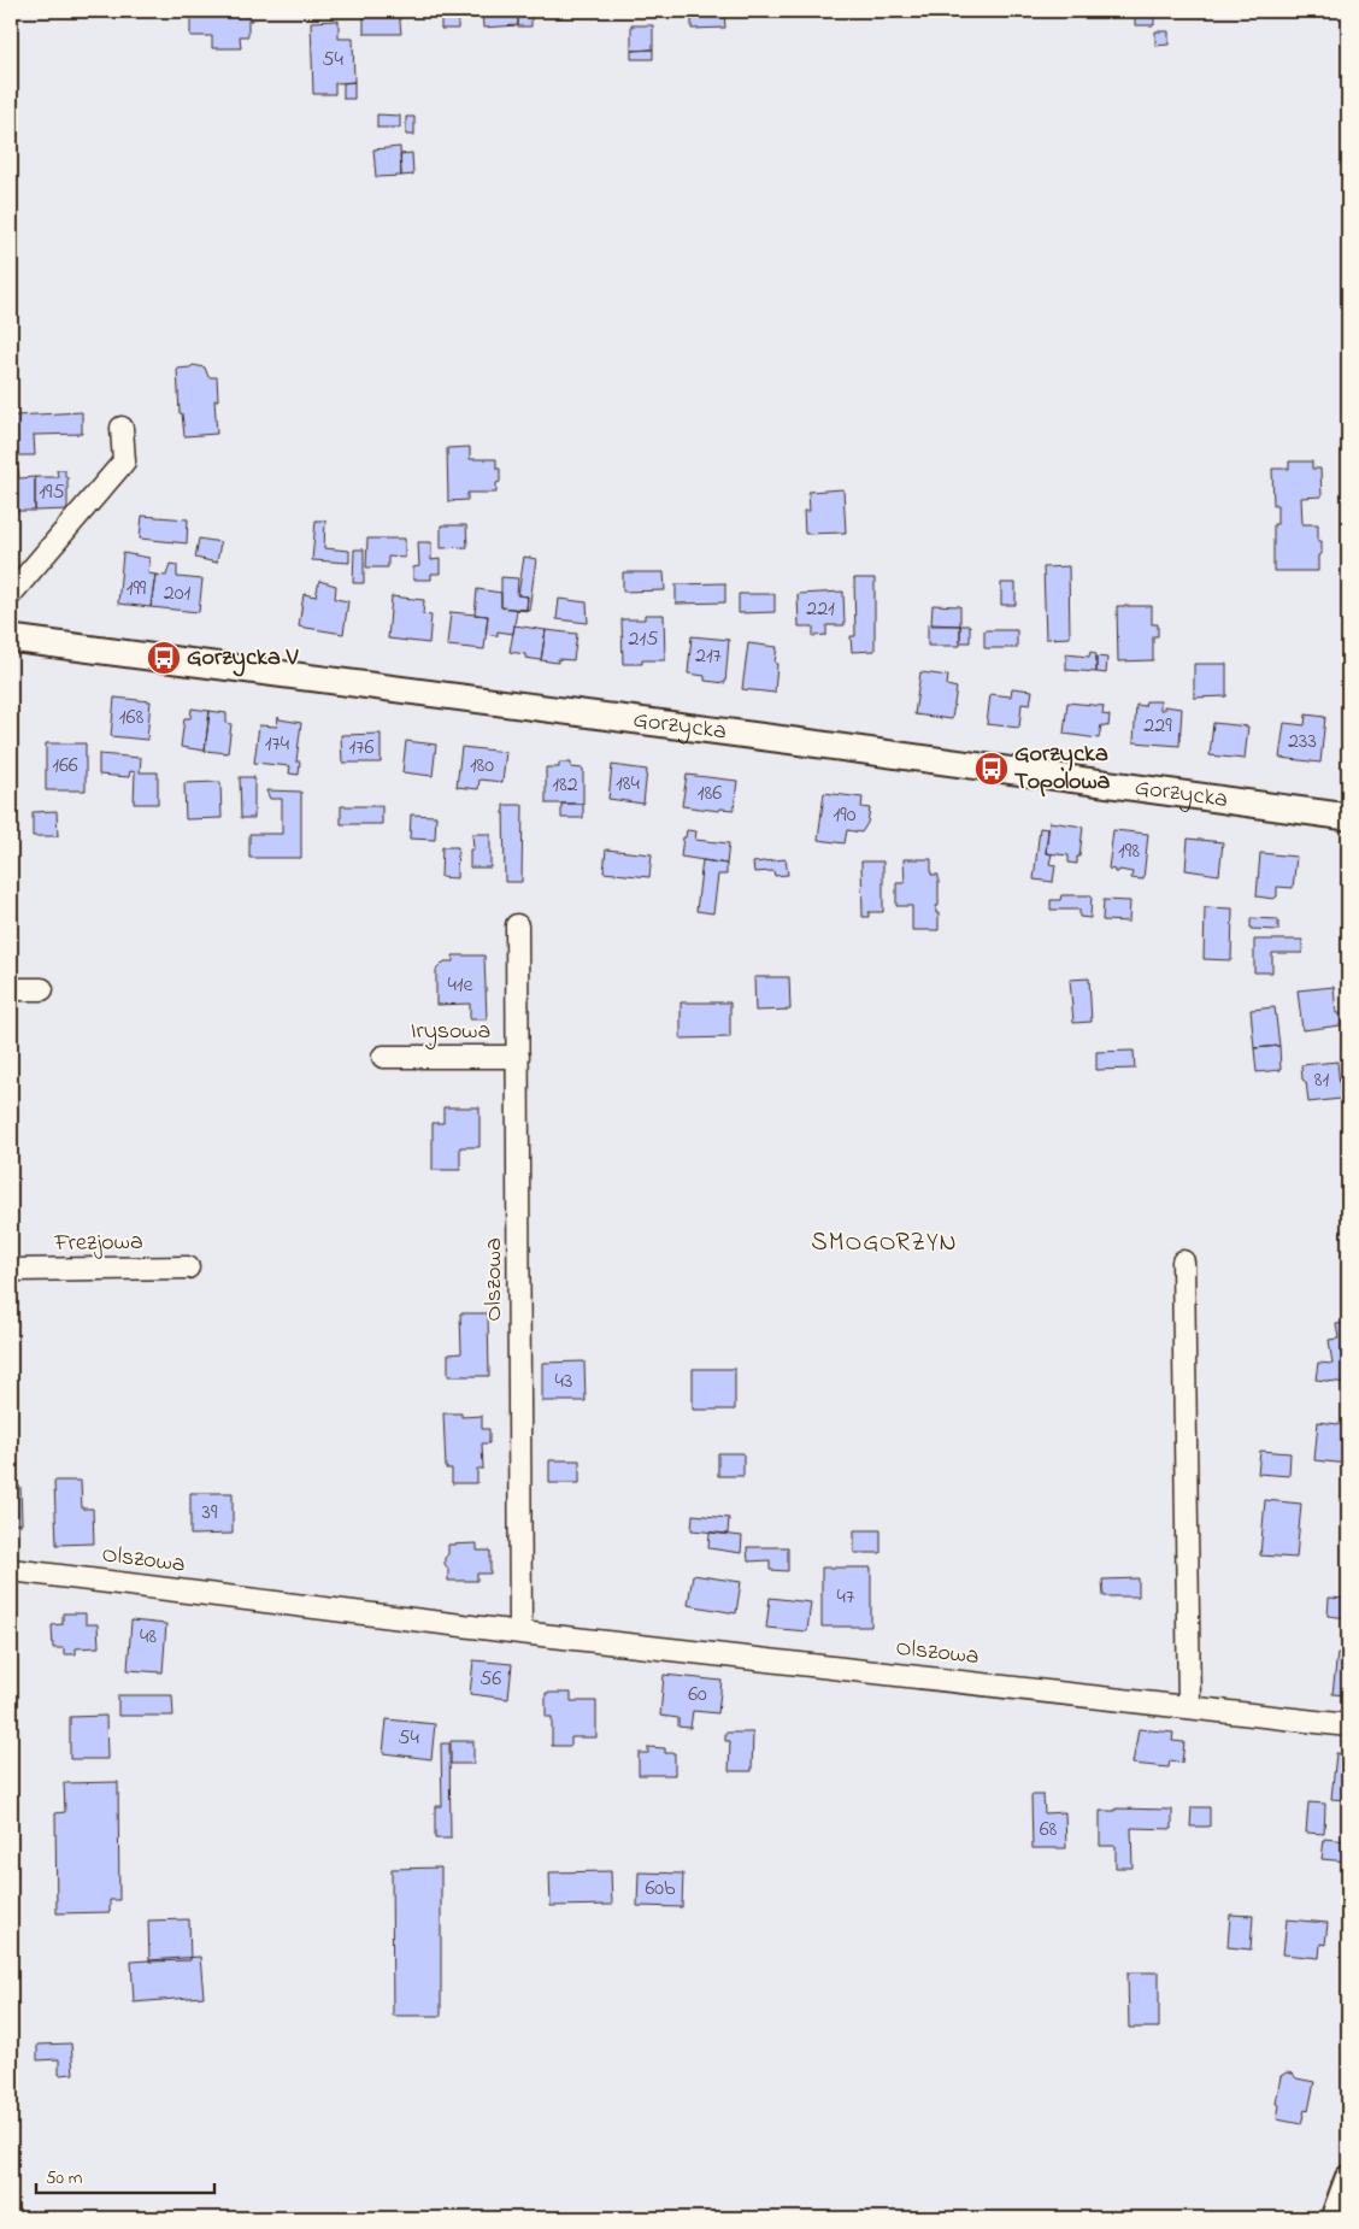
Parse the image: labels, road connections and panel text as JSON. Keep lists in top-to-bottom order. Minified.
{"streets":{"street":["Gorzycka","Irysowa","Frezjowa","Olszowa"]},"crossings":[["Irysowa","Olszowa"]],"districts":["SMOGORZYN"],"places":{"bus stop":["Gorzycka V","Gorzycka Topolowa"]},"house_numbers":["54","195","199","201","221","215","217","168","229","233","174","176","166","180","184","182","186","190","198","41e","81","43","39","47","48","56","60","54","68","60b"],"scale_bar":"50 m"}
